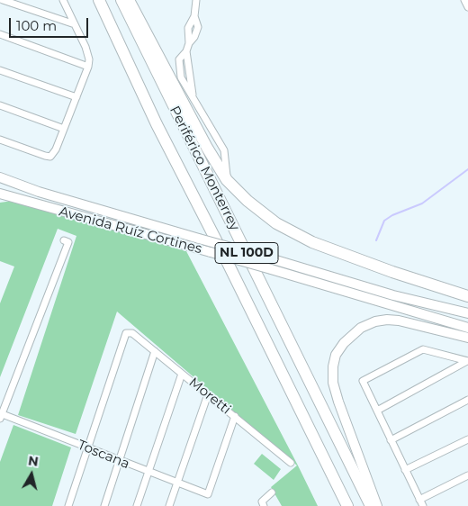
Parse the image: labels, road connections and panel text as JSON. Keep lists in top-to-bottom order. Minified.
{"streets":{"highway":["Periférico Monterrey","NL 100D"],"main road":["Avenida Ruíz Cortines"],"street":["Moretti","Toscana"]},"crossings":[["Moretti","Toscana"]],"scale_bar":"100 m","north":"top"}
